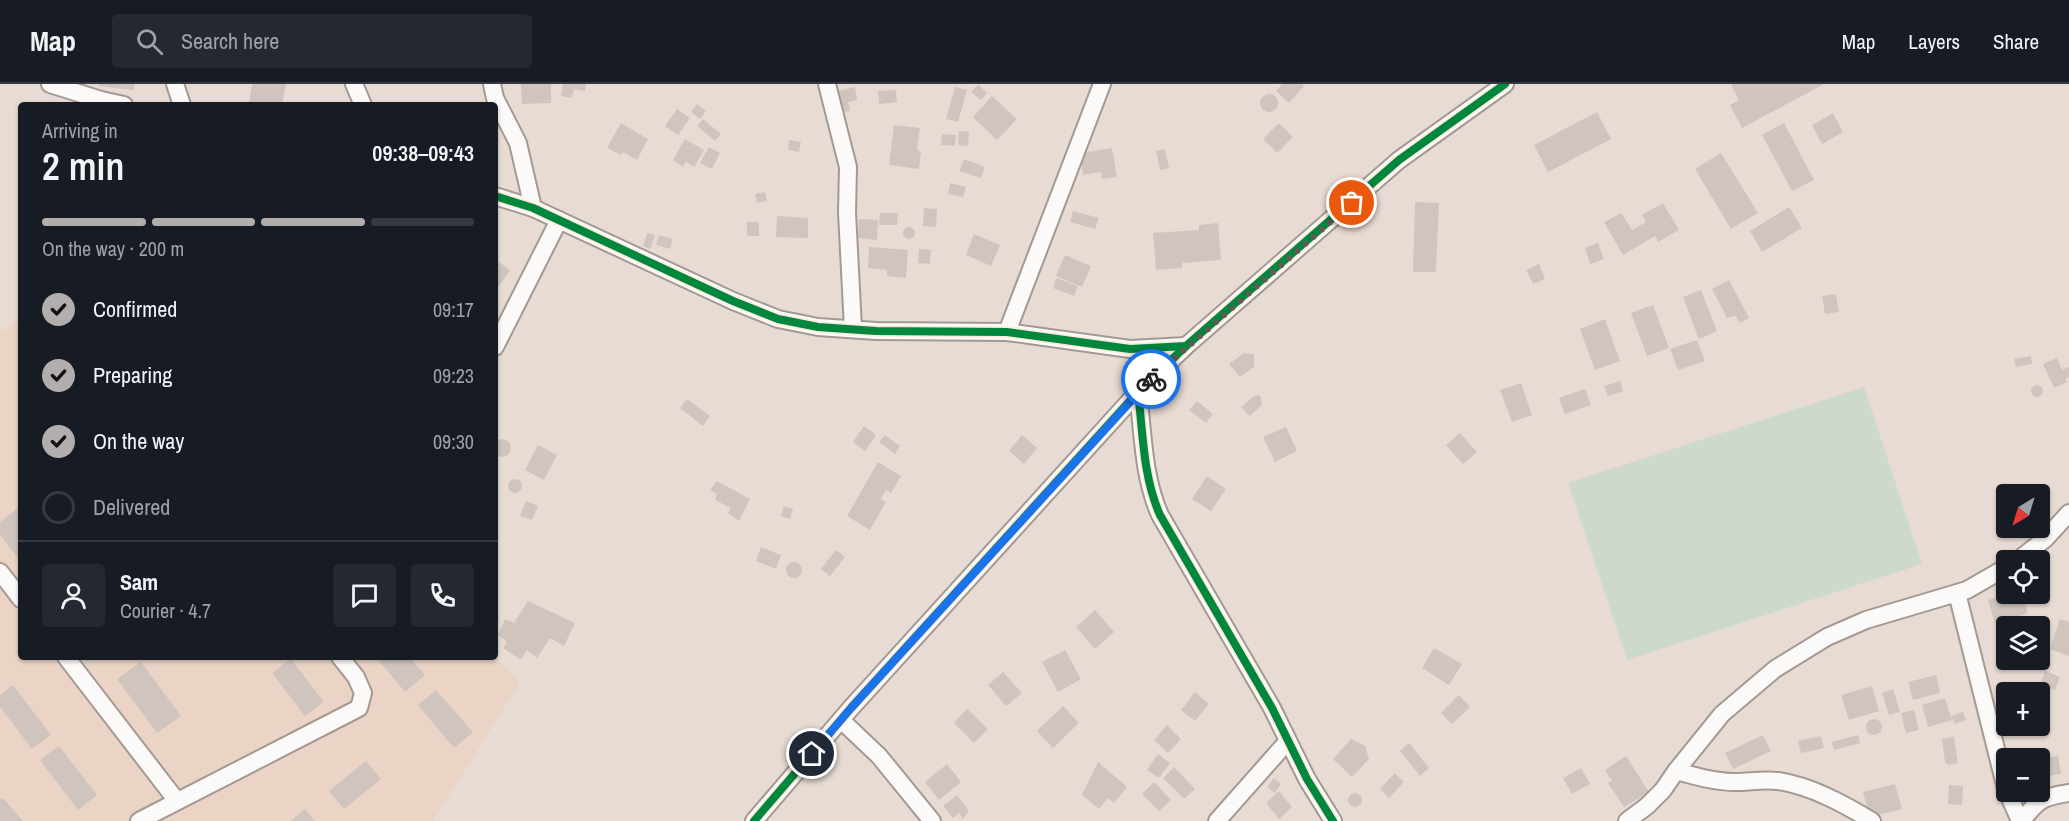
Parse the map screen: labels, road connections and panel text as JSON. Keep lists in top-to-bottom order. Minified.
{"north":"bottom left","page":{"header":"Map","search":"Search here","nav":["Map","Layers","Share"],"heading":["2 min","Arriving in","09:38–09:43"],"panel":["Sam","Courier · 4.7"],"bar":"On the way · 200 m","list":[["Confirmed","09:17"],["Preparing","09:23"],["On the way","09:30"],"Delivered"],"map_buttons":["+","−"]}}
